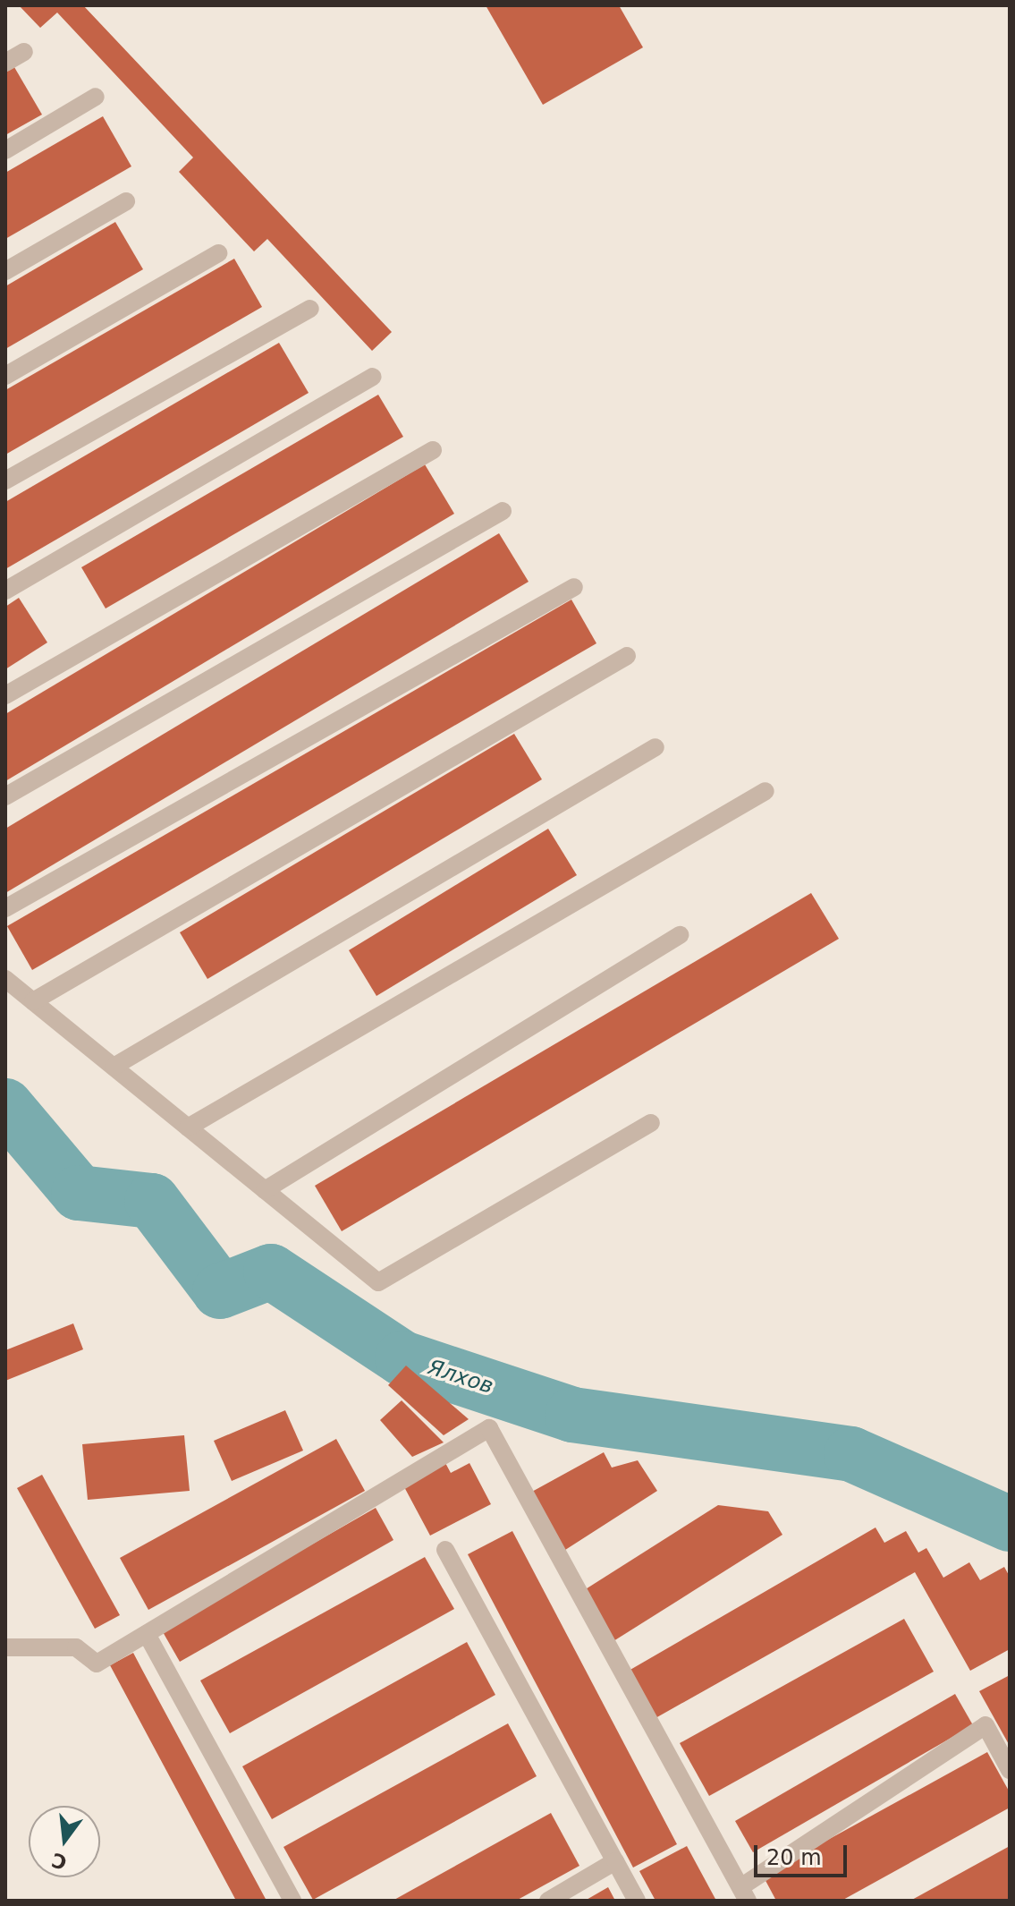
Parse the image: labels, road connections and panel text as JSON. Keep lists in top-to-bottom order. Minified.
{"water":["Ялхов"],"scale_bar":"20 m","north":"bottom"}
